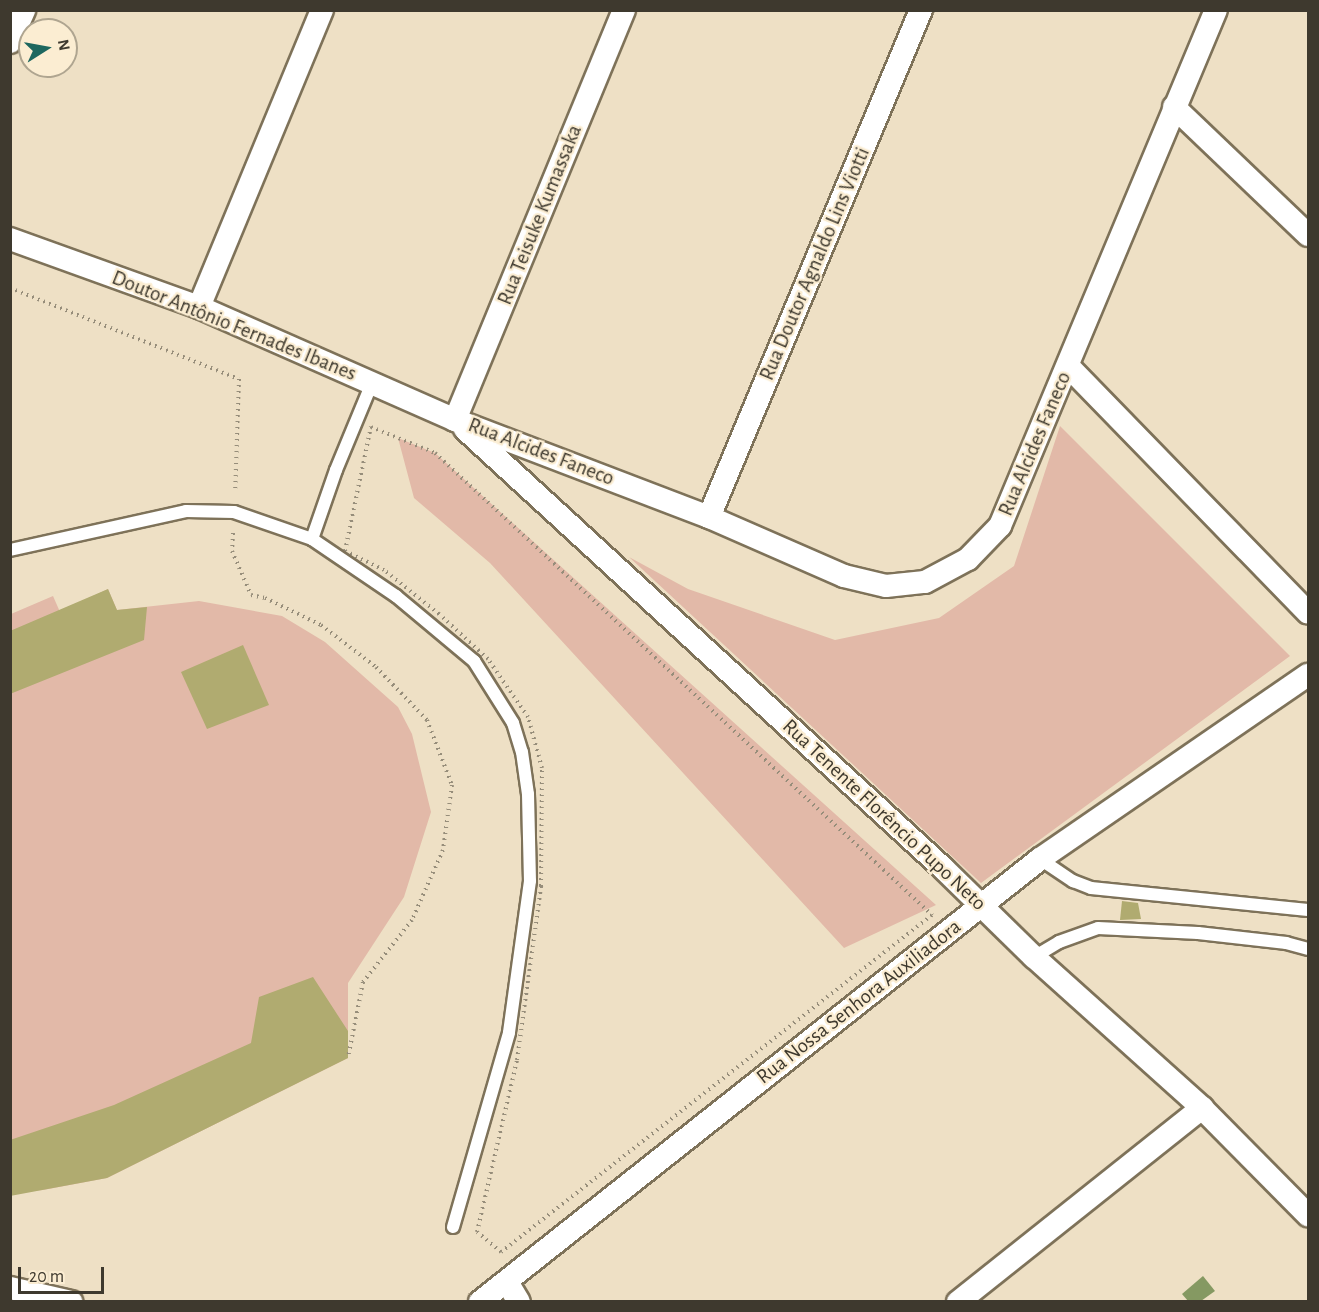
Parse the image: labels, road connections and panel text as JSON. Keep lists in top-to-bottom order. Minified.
{"streets":{"street":["Rua Teisuke Kumassaka","Rua Doutor Agnaldo Lins Viotti","Doutor Antônio Fernades Ibanes","Rua Alcides Faneco","Rua Tenente Florêncio Pupo Neto","Rua Nossa Senhora Auxiliadora"]},"crossings":[["Rua Teisuke Kumassaka","Doutor Antônio Fernades Ibanes"],["Rua Teisuke Kumassaka","Rua Alcides Faneco"],["Rua Teisuke Kumassaka","Rua Tenente Florêncio Pupo Neto"],["Rua Doutor Agnaldo Lins Viotti","Rua Alcides Faneco"],["Doutor Antônio Fernades Ibanes","Rua Alcides Faneco"],["Doutor Antônio Fernades Ibanes","Rua Tenente Florêncio Pupo Neto"],["Rua Alcides Faneco","Rua Tenente Florêncio Pupo Neto"],["Rua Tenente Florêncio Pupo Neto","Rua Nossa Senhora Auxiliadora"]],"scale_bar":"20 m","north":"right"}
